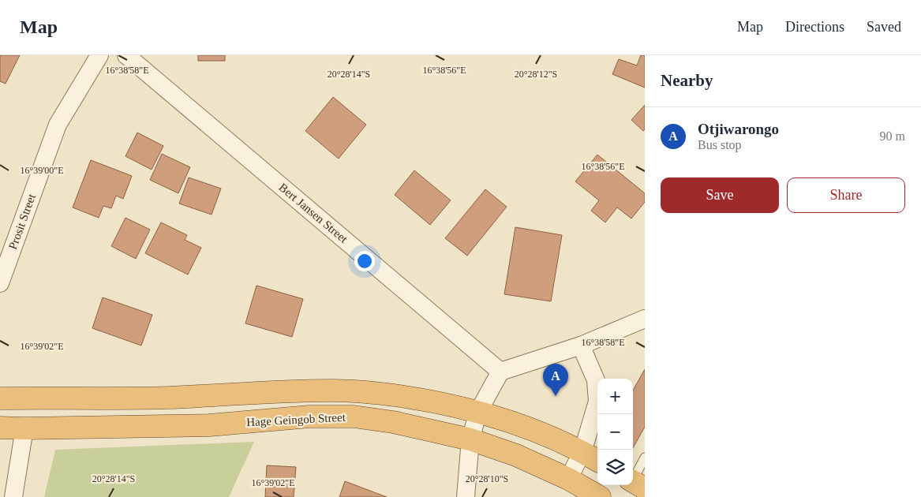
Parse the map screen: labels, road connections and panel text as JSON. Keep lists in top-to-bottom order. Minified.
{"streets":{"highway":["Hage Geingob Street"],"street":["Bert Jansen Street","Prosit Street"]},"page":{"header":"Map","nav":["Map","Directions","Saved"],"heading":"Nearby","list":[{"mark":"A","name":"Otjiwarongo","note":"Bus stop","value":"90 m"}],"buttons":["Save","Share"],"pins":"A","map_buttons":["+","−"]},"coordinates":["16°38'56\"E","16°38'58\"E","20°28'14\"S","20°28'12\"S","16°39'00\"E","16°39'02\"E","20°28'10\"S"]}
